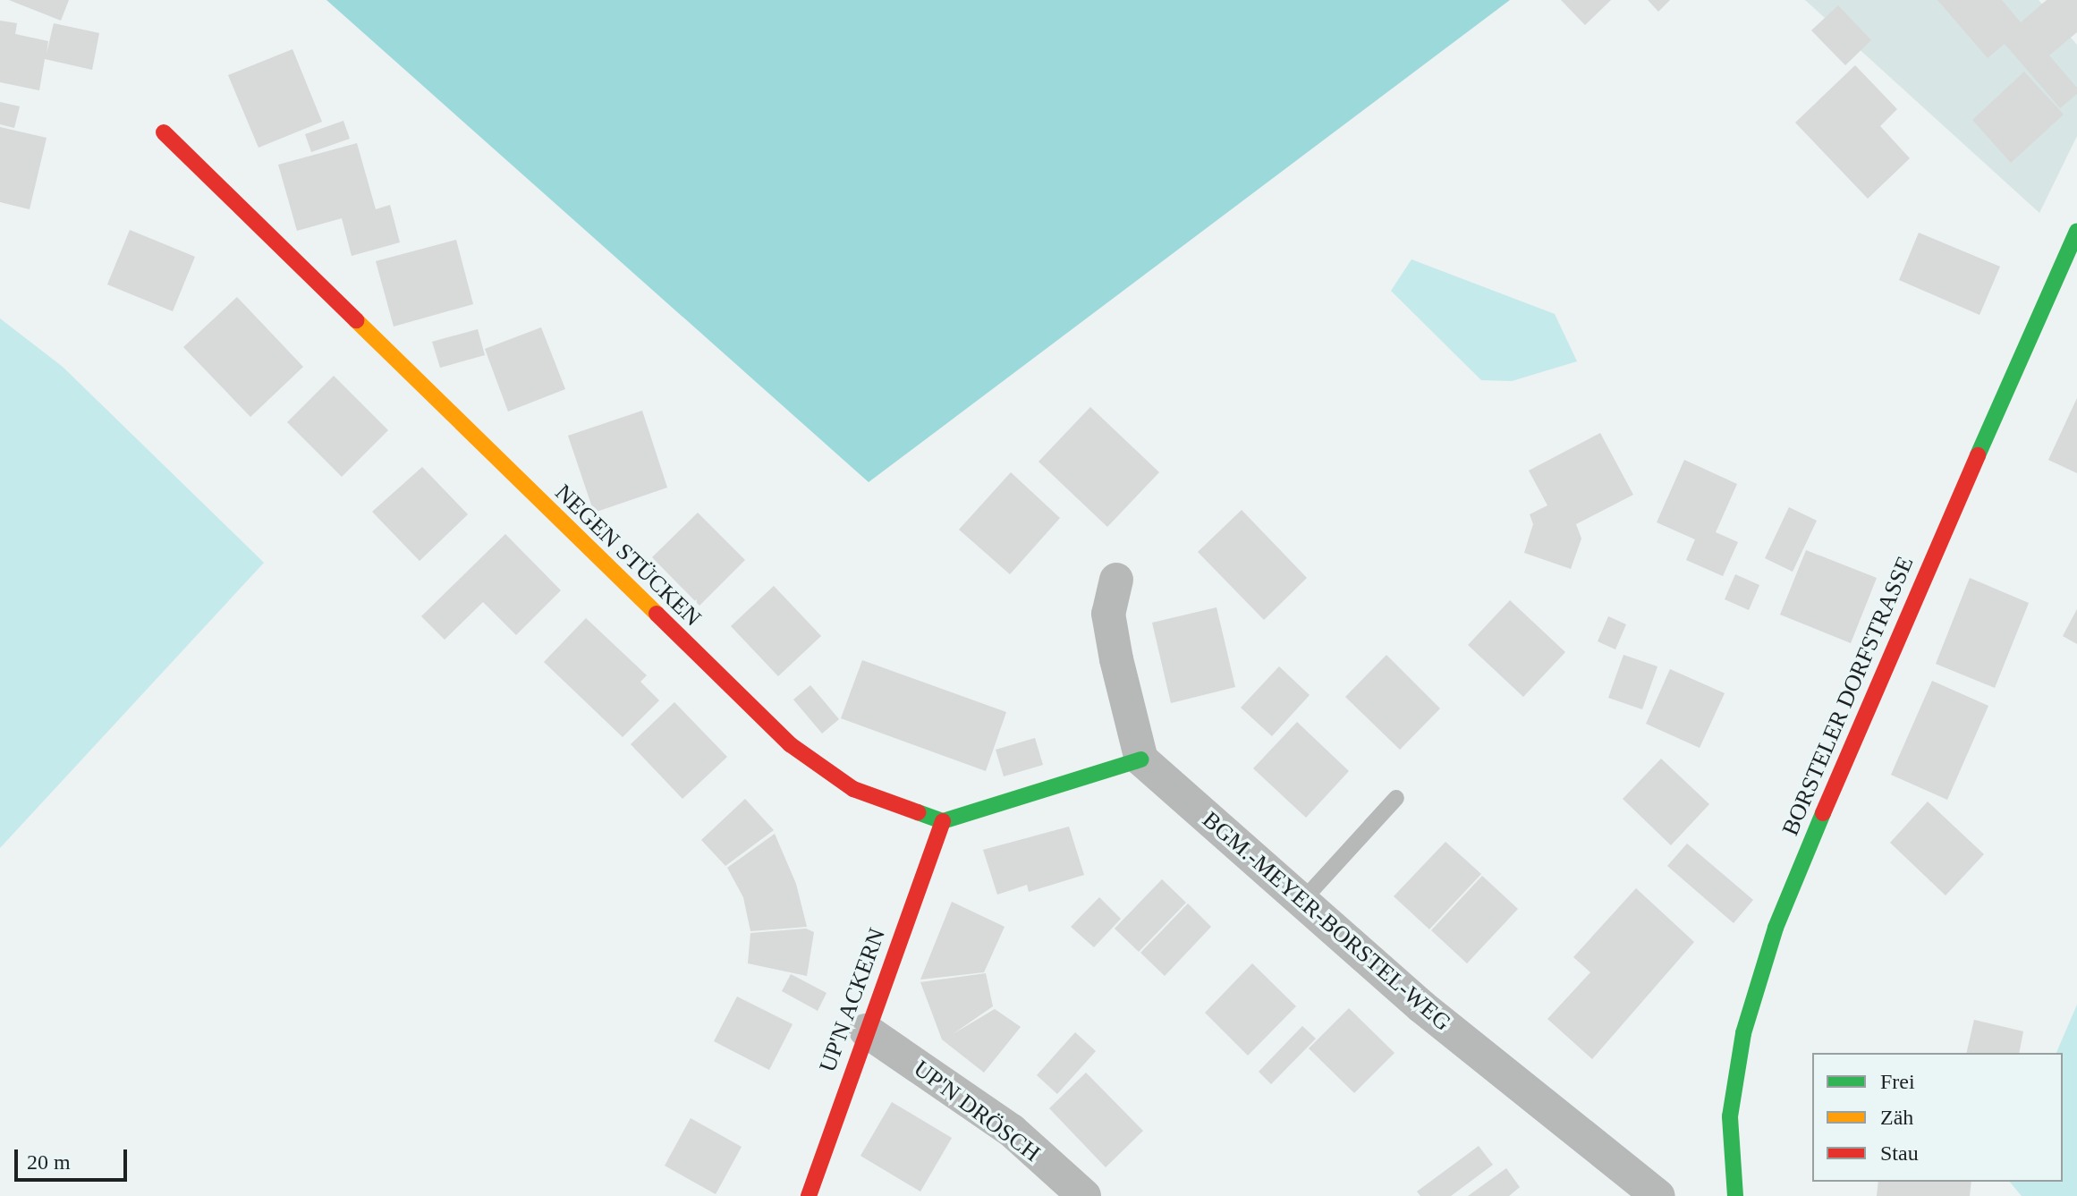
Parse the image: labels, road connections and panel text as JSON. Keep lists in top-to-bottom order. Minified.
{"streets":{"street":["NEGEN STÜCKEN","BORSTELER DORFSTRASSE","BGM.-MEYER-BORSTEL-WEG","UP'N ACKERN","UP'N DRÖSCH"]},"crossings":[["NEGEN STÜCKEN","UP'N ACKERN"],["UP'N ACKERN","UP'N DRÖSCH"]],"legend":["Frei","Zäh","Stau"],"scale_bar":"20 m"}
